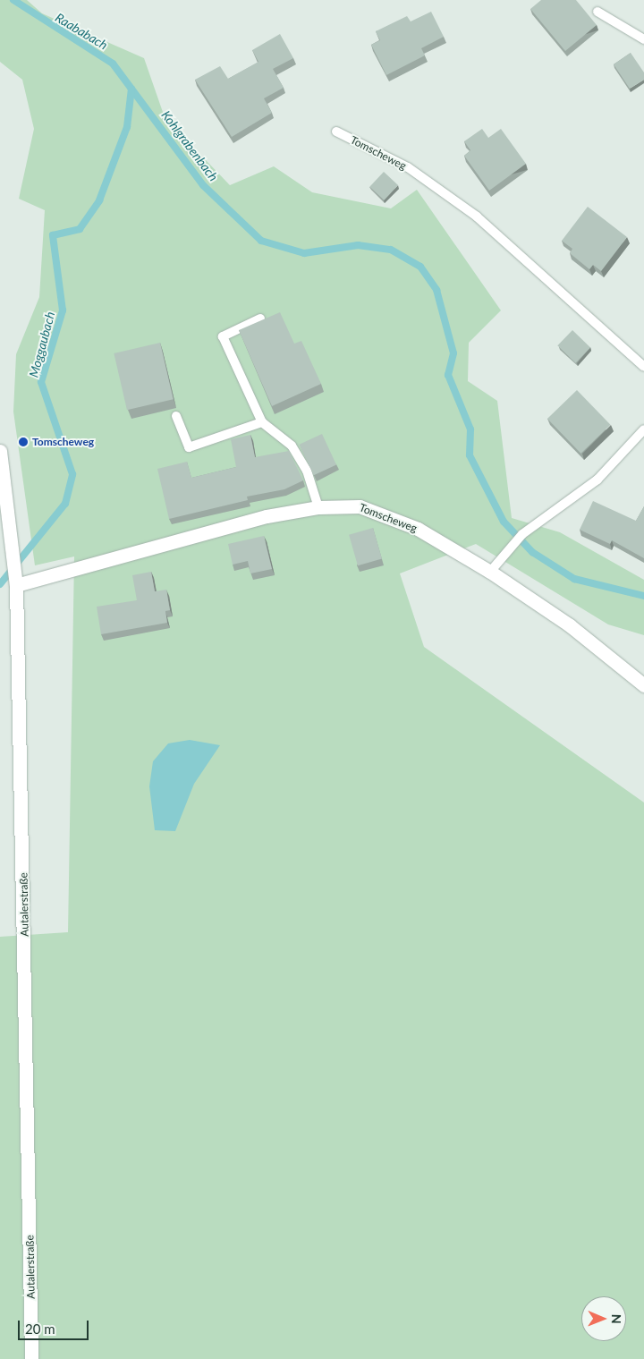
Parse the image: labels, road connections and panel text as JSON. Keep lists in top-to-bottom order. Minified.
{"streets":{"main road":["Tomscheweg","Autalerstraße"]},"crossings":[["Tomscheweg","Autalerstraße"]],"water":["Raababach","Kohlgrabenbach","Moggaubach"],"places":["Tomscheweg"],"scale_bar":"20 m","north":"right"}
